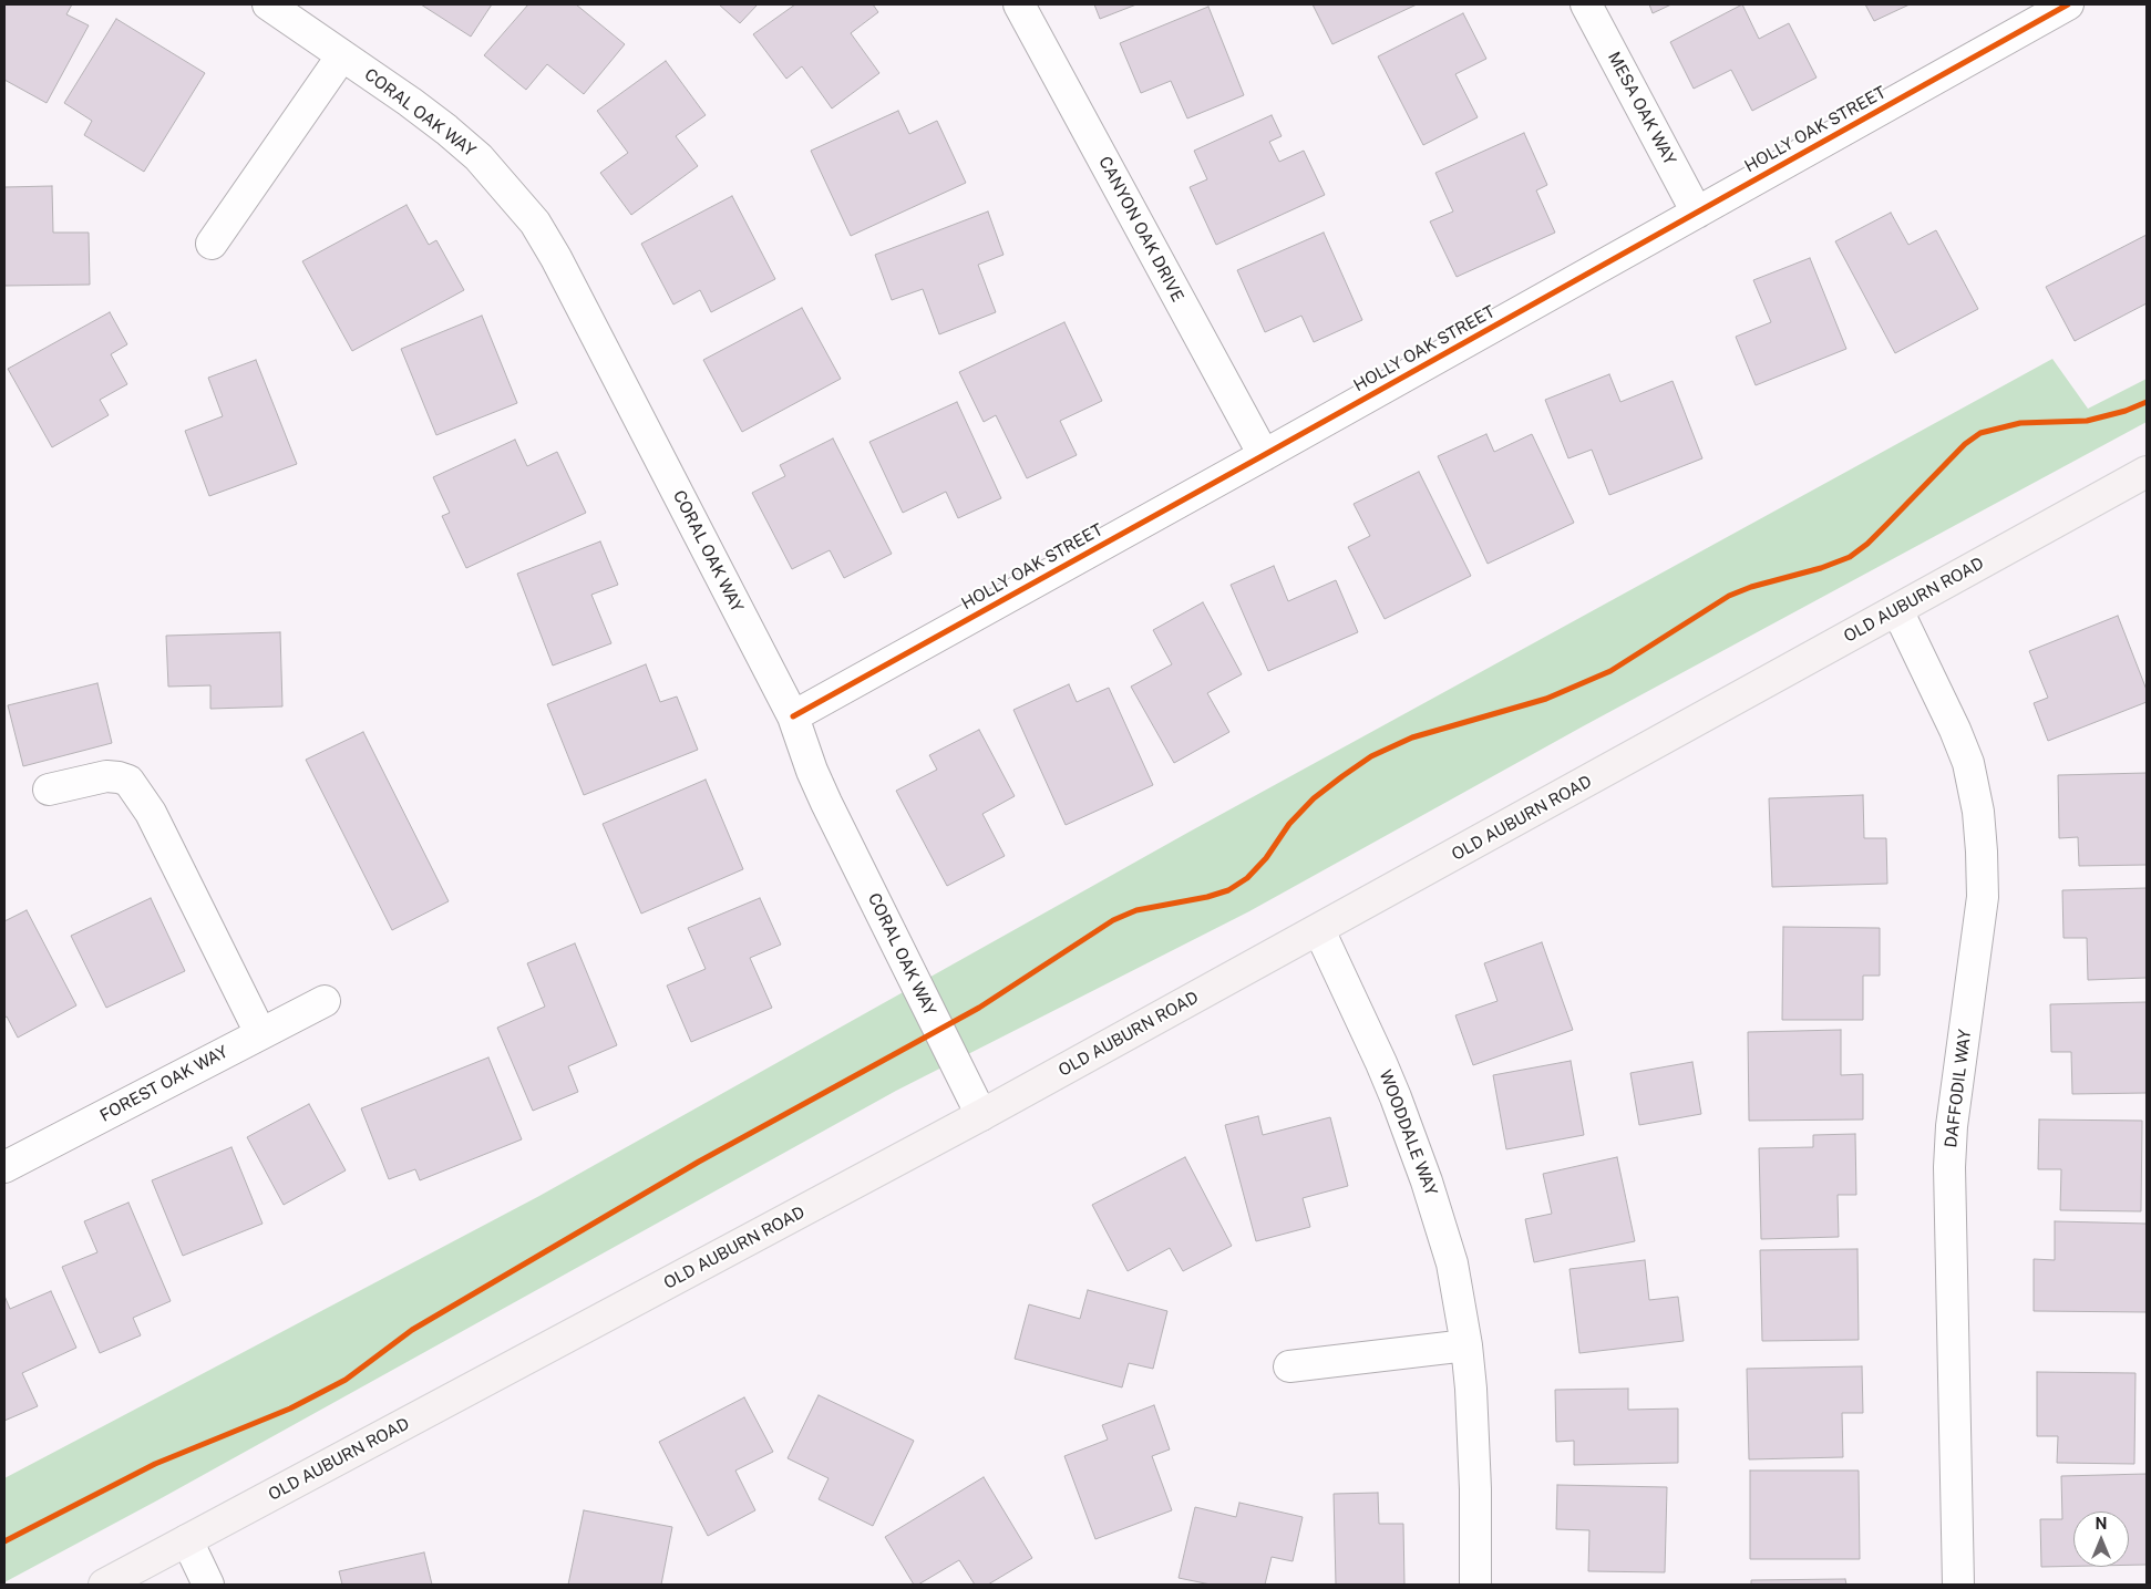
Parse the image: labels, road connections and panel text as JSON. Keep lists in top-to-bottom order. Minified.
{"streets":{"main road":["OLD AUBURN ROAD"],"street":["MESA OAK WAY","CORAL OAK WAY","HOLLY OAK STREET","CANYON OAK DRIVE","FOREST OAK WAY","DAFFODIL WAY","WOODDALE WAY"]},"crossings":[["MESA OAK WAY","HOLLY OAK STREET"],["CORAL OAK WAY","HOLLY OAK STREET"],["CORAL OAK WAY","OLD AUBURN ROAD"],["HOLLY OAK STREET","CANYON OAK DRIVE"],["OLD AUBURN ROAD","DAFFODIL WAY"],["OLD AUBURN ROAD","WOODDALE WAY"]],"north":"top"}
